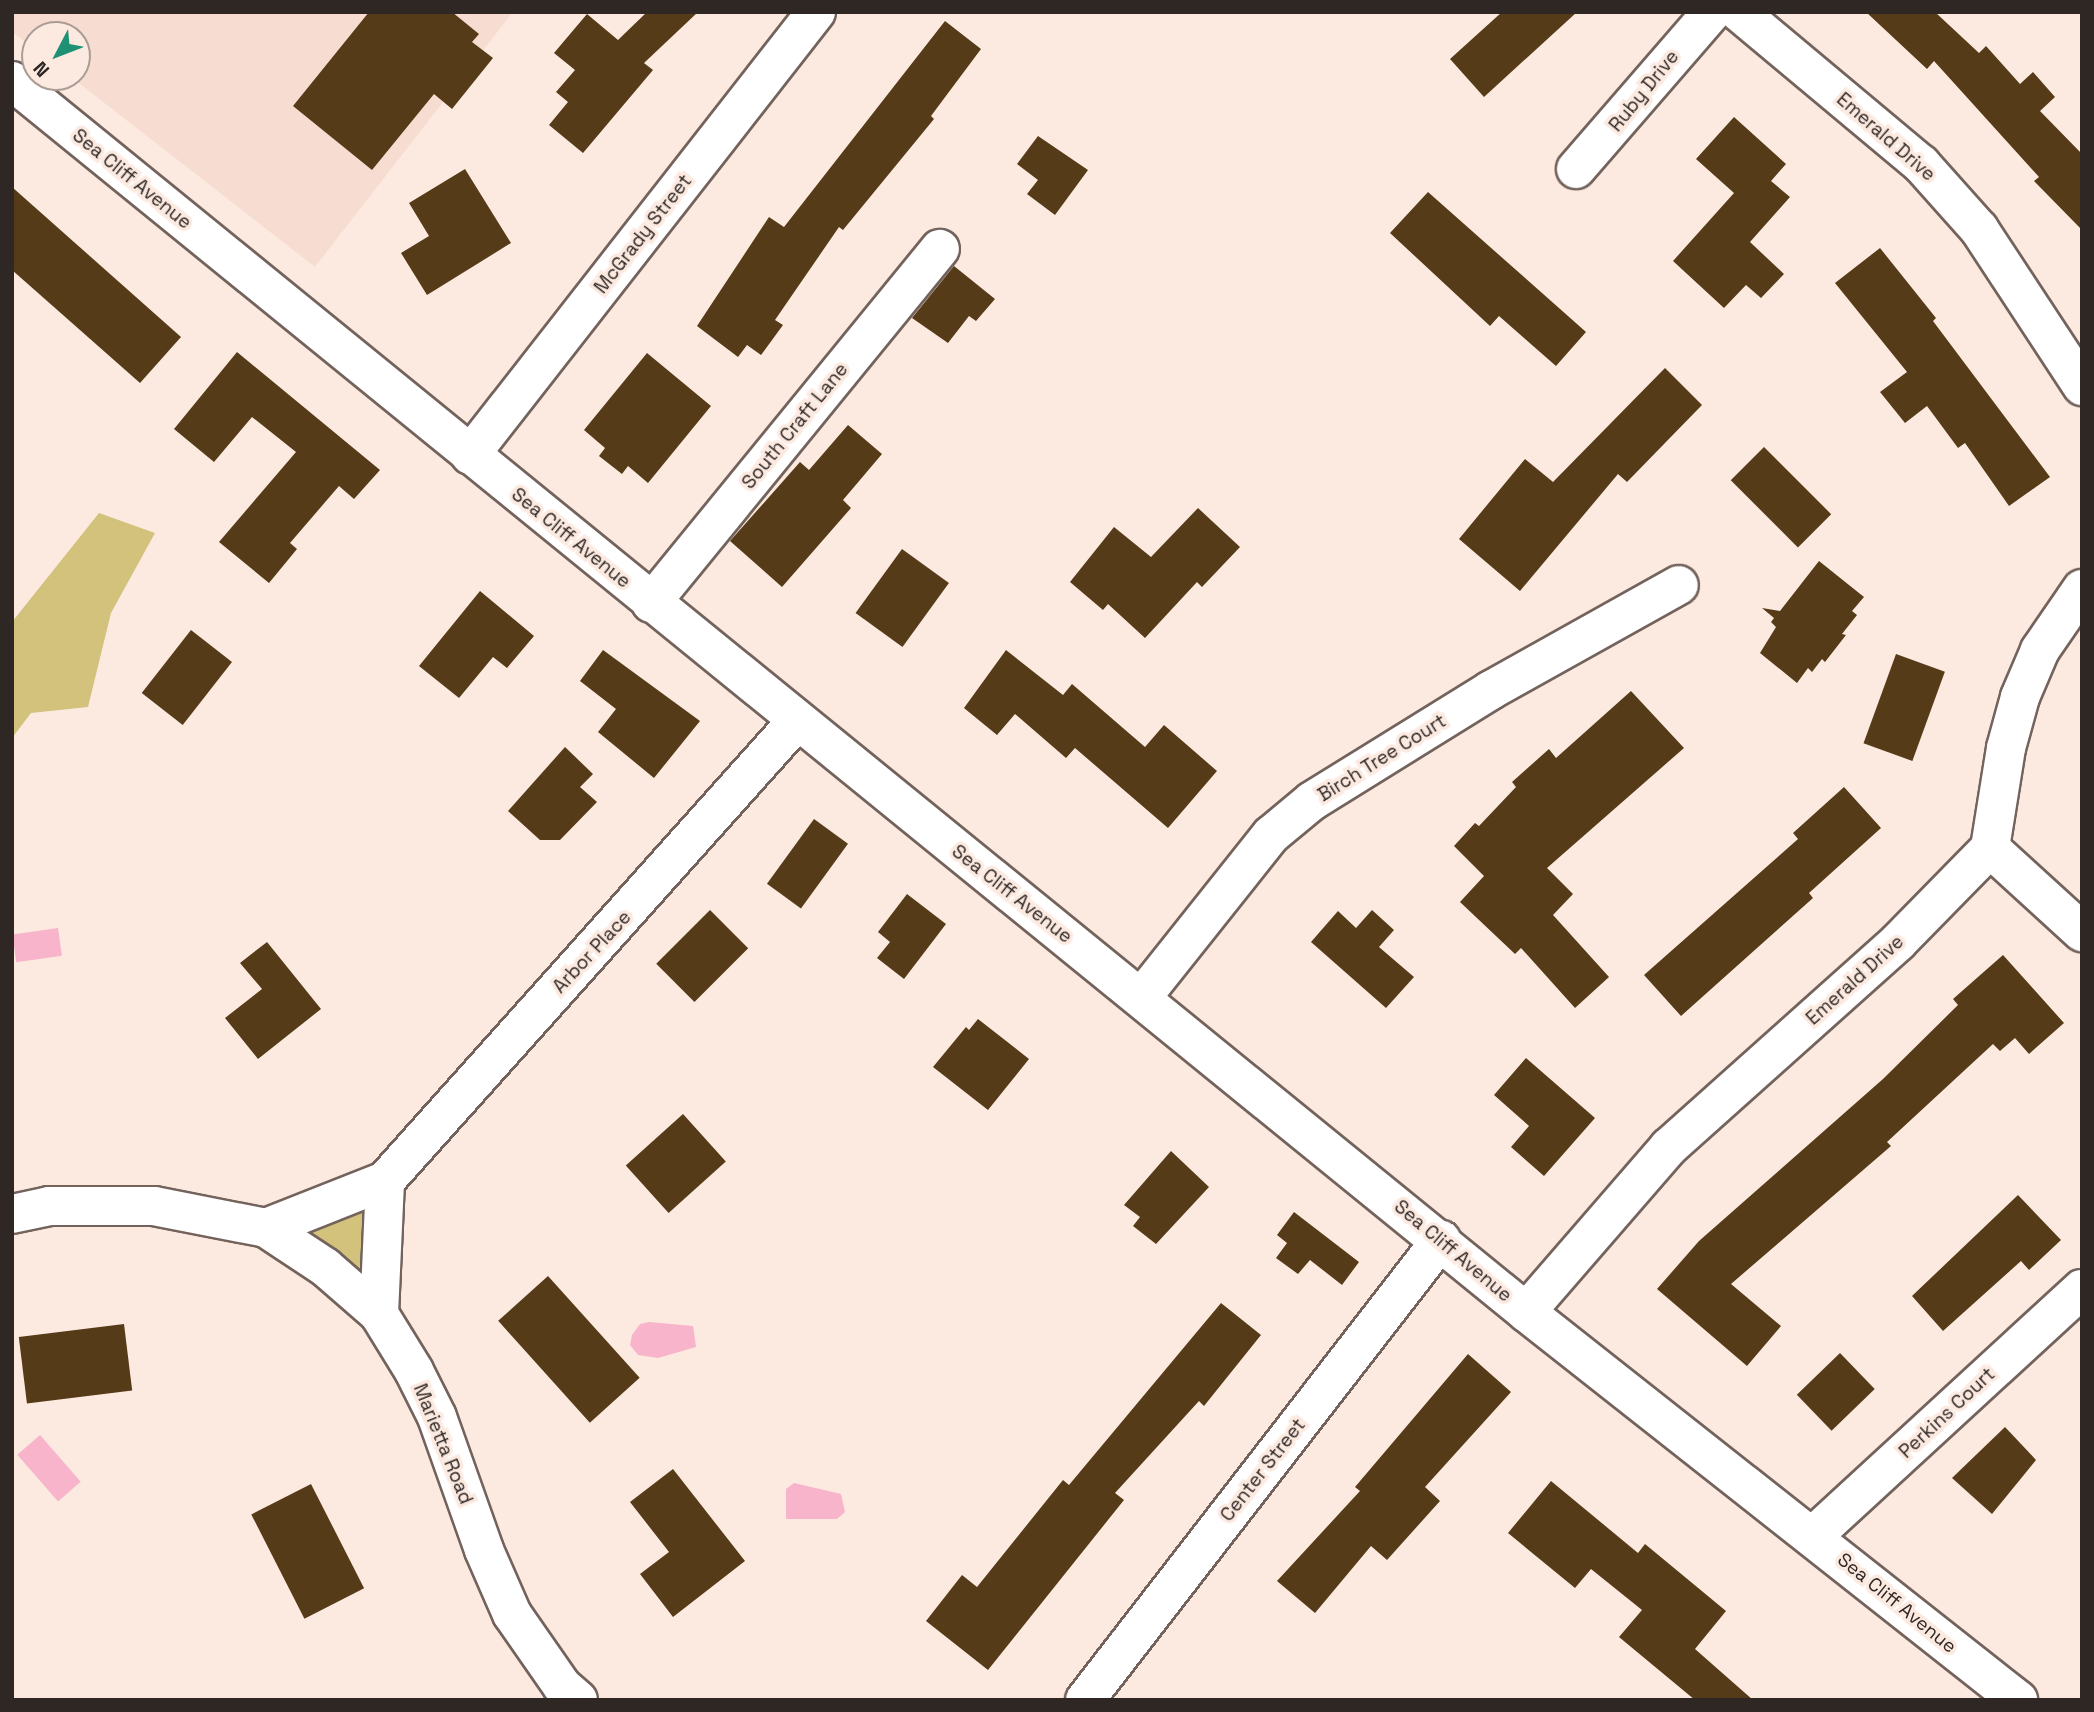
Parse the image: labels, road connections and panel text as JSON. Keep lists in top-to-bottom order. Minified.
{"streets":{"street":["Ruby Drive","Emerald Drive","Sea Cliff Avenue","McGrady Street","South Craft Lane","Birch Tree Court","Arbor Place","Perkins Court","Marietta Road","Center Street"]},"crossings":[["Emerald Drive","Sea Cliff Avenue"],["Sea Cliff Avenue","McGrady Street"],["Sea Cliff Avenue","South Craft Lane"],["Sea Cliff Avenue","Birch Tree Court"],["Sea Cliff Avenue","Arbor Place"],["Sea Cliff Avenue","Perkins Court"],["Sea Cliff Avenue","Center Street"],["Arbor Place","Marietta Road"]],"north":"bottom left"}
